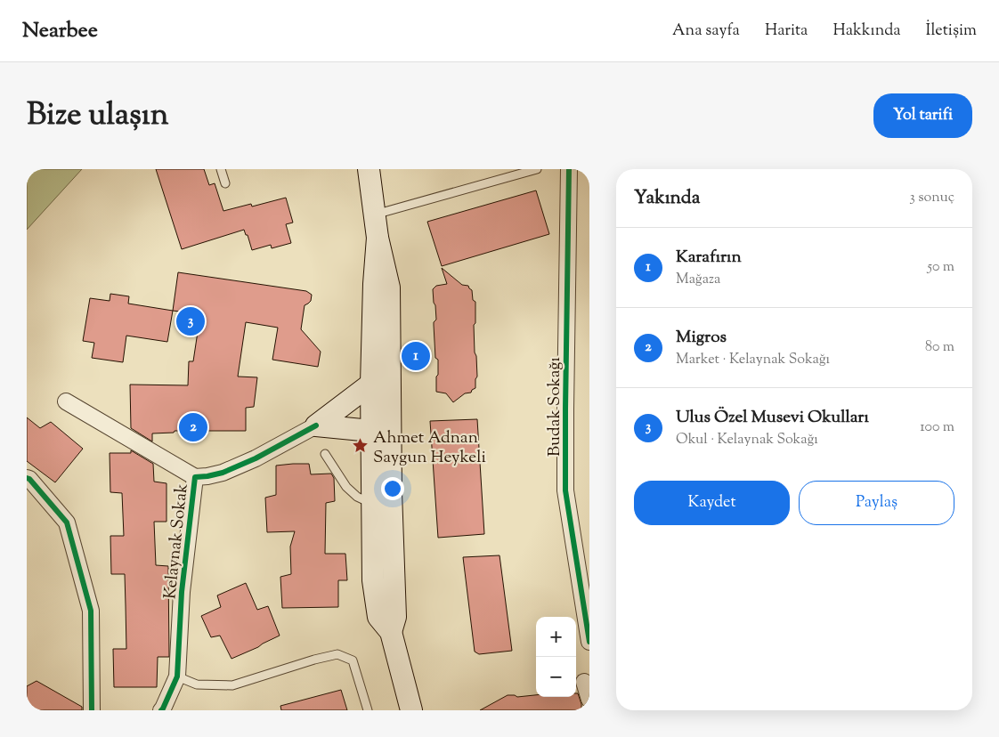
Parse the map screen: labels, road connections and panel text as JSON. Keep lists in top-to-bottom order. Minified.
{"streets":{"street":["Budak Sokağı","Kelaynak Sokak"]},"places":{"place":["Ahmet Adnan Saygun Heykeli"]},"page":{"header":"Nearbee","nav":["Ana sayfa","Harita","Hakkında","İletişim"],"title":"Bize ulaşın","buttons":["Yol tarifi",["Kaydet","Paylaş"]],"heading":["Yakında","3 sonuç"],"list":[{"mark":"1","name":"Karafırın","note":"Mağaza","value":"50 m"},{"mark":"2","name":"Migros","note":"Market · Kelaynak Sokağı","value":"80 m"},{"mark":"3","name":"Ulus Özel Musevi Okulları","note":"Okul · Kelaynak Sokağı","value":"100 m"}],"pins":["3","1","2"],"map_buttons":["+","−"]}}
